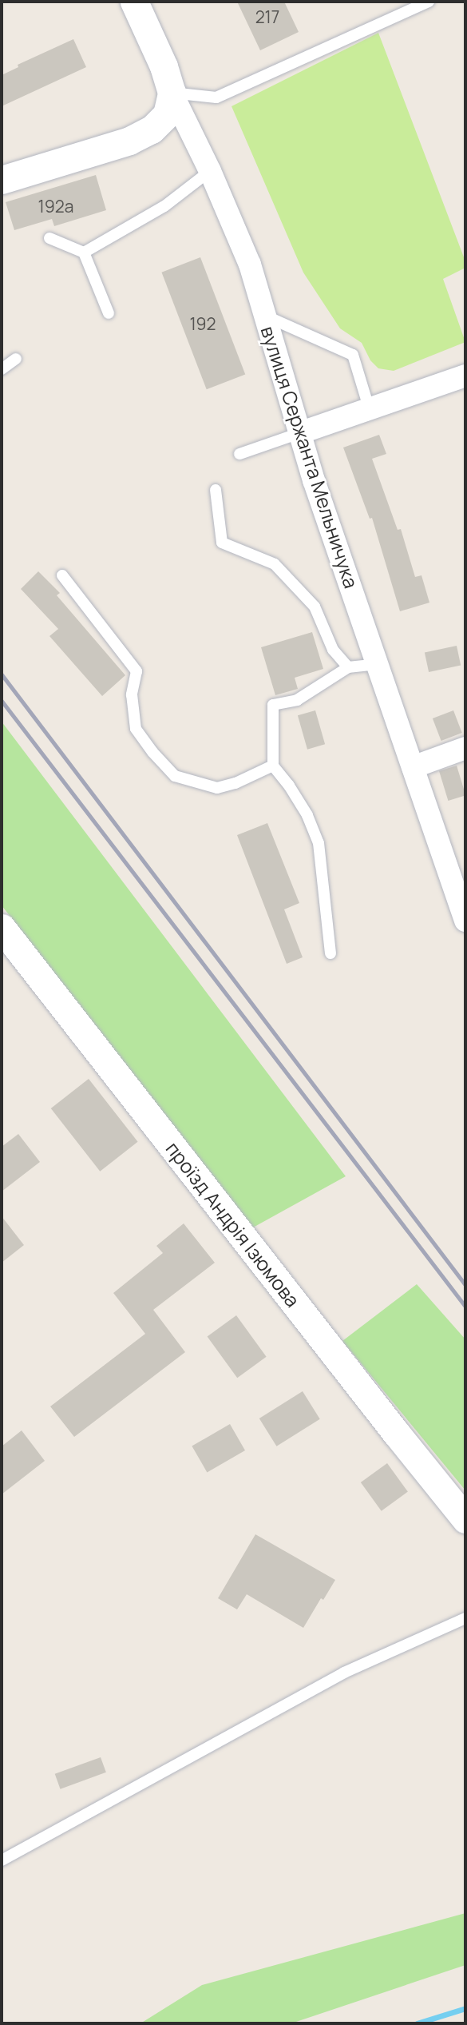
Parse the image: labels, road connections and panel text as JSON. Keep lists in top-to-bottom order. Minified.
{"streets":{"street":["вулиця Сержанта Мельничука","проїзд Андрія Ізюмова"]},"house_numbers":["217","192а","192"]}
